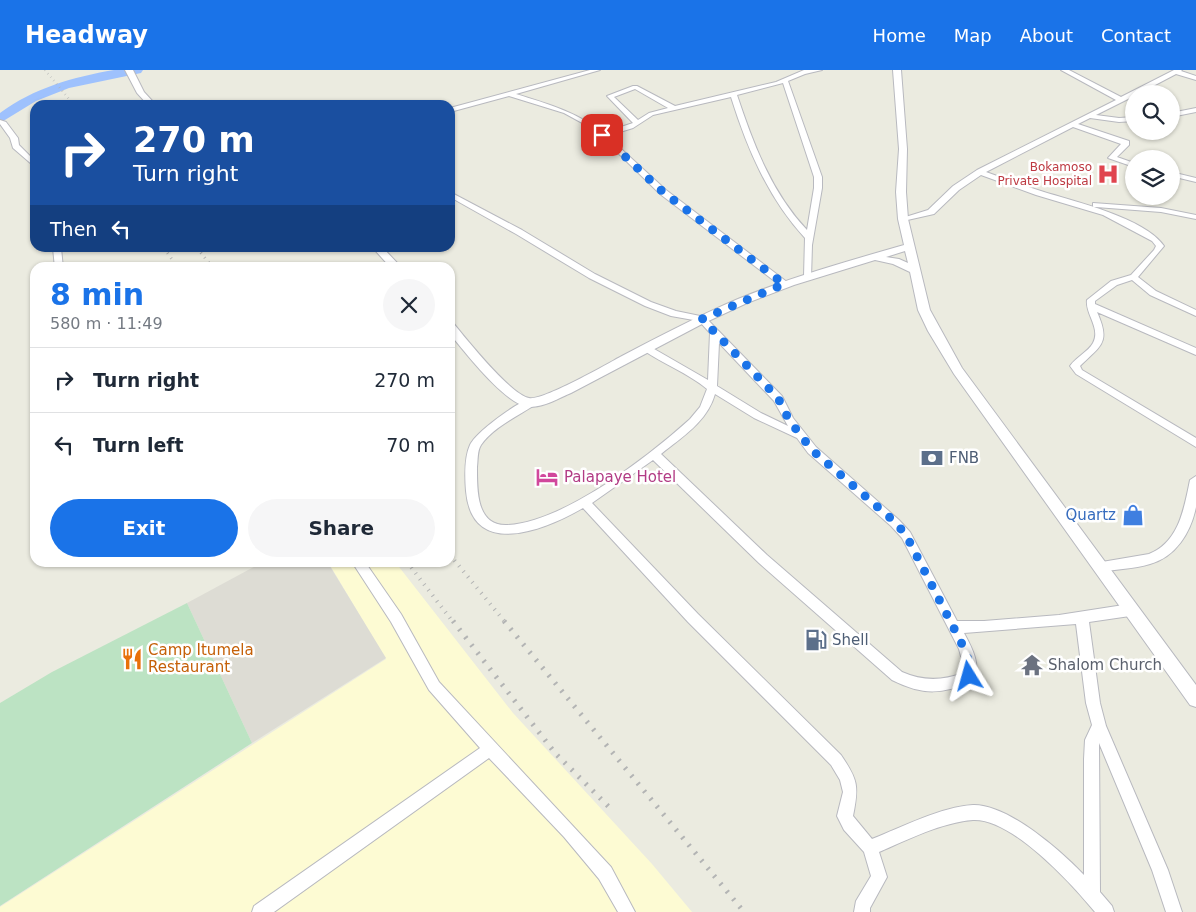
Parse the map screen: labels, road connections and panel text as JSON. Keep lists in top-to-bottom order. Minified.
{"places":{"hospital":["Bokamoso Private Hospital"],"bank":["FNB"],"hotel":["Palapaye Hotel"],"shop":["Quartz"],"fuel station":["Shell"],"restaurant":["Camp Itumela Restaurant"],"temple":["Shalom Church"]},"page":{"header":"Headway","nav":["Home","Map","About","Contact"],"turn":["270 m","Turn right"],"then":"Then","heading":["8 min","580 m · 11:49"],"list":[{"name":"Turn right","value":"270 m"},{"name":"Turn left","value":"70 m"}],"buttons":["Exit","Share"]}}
